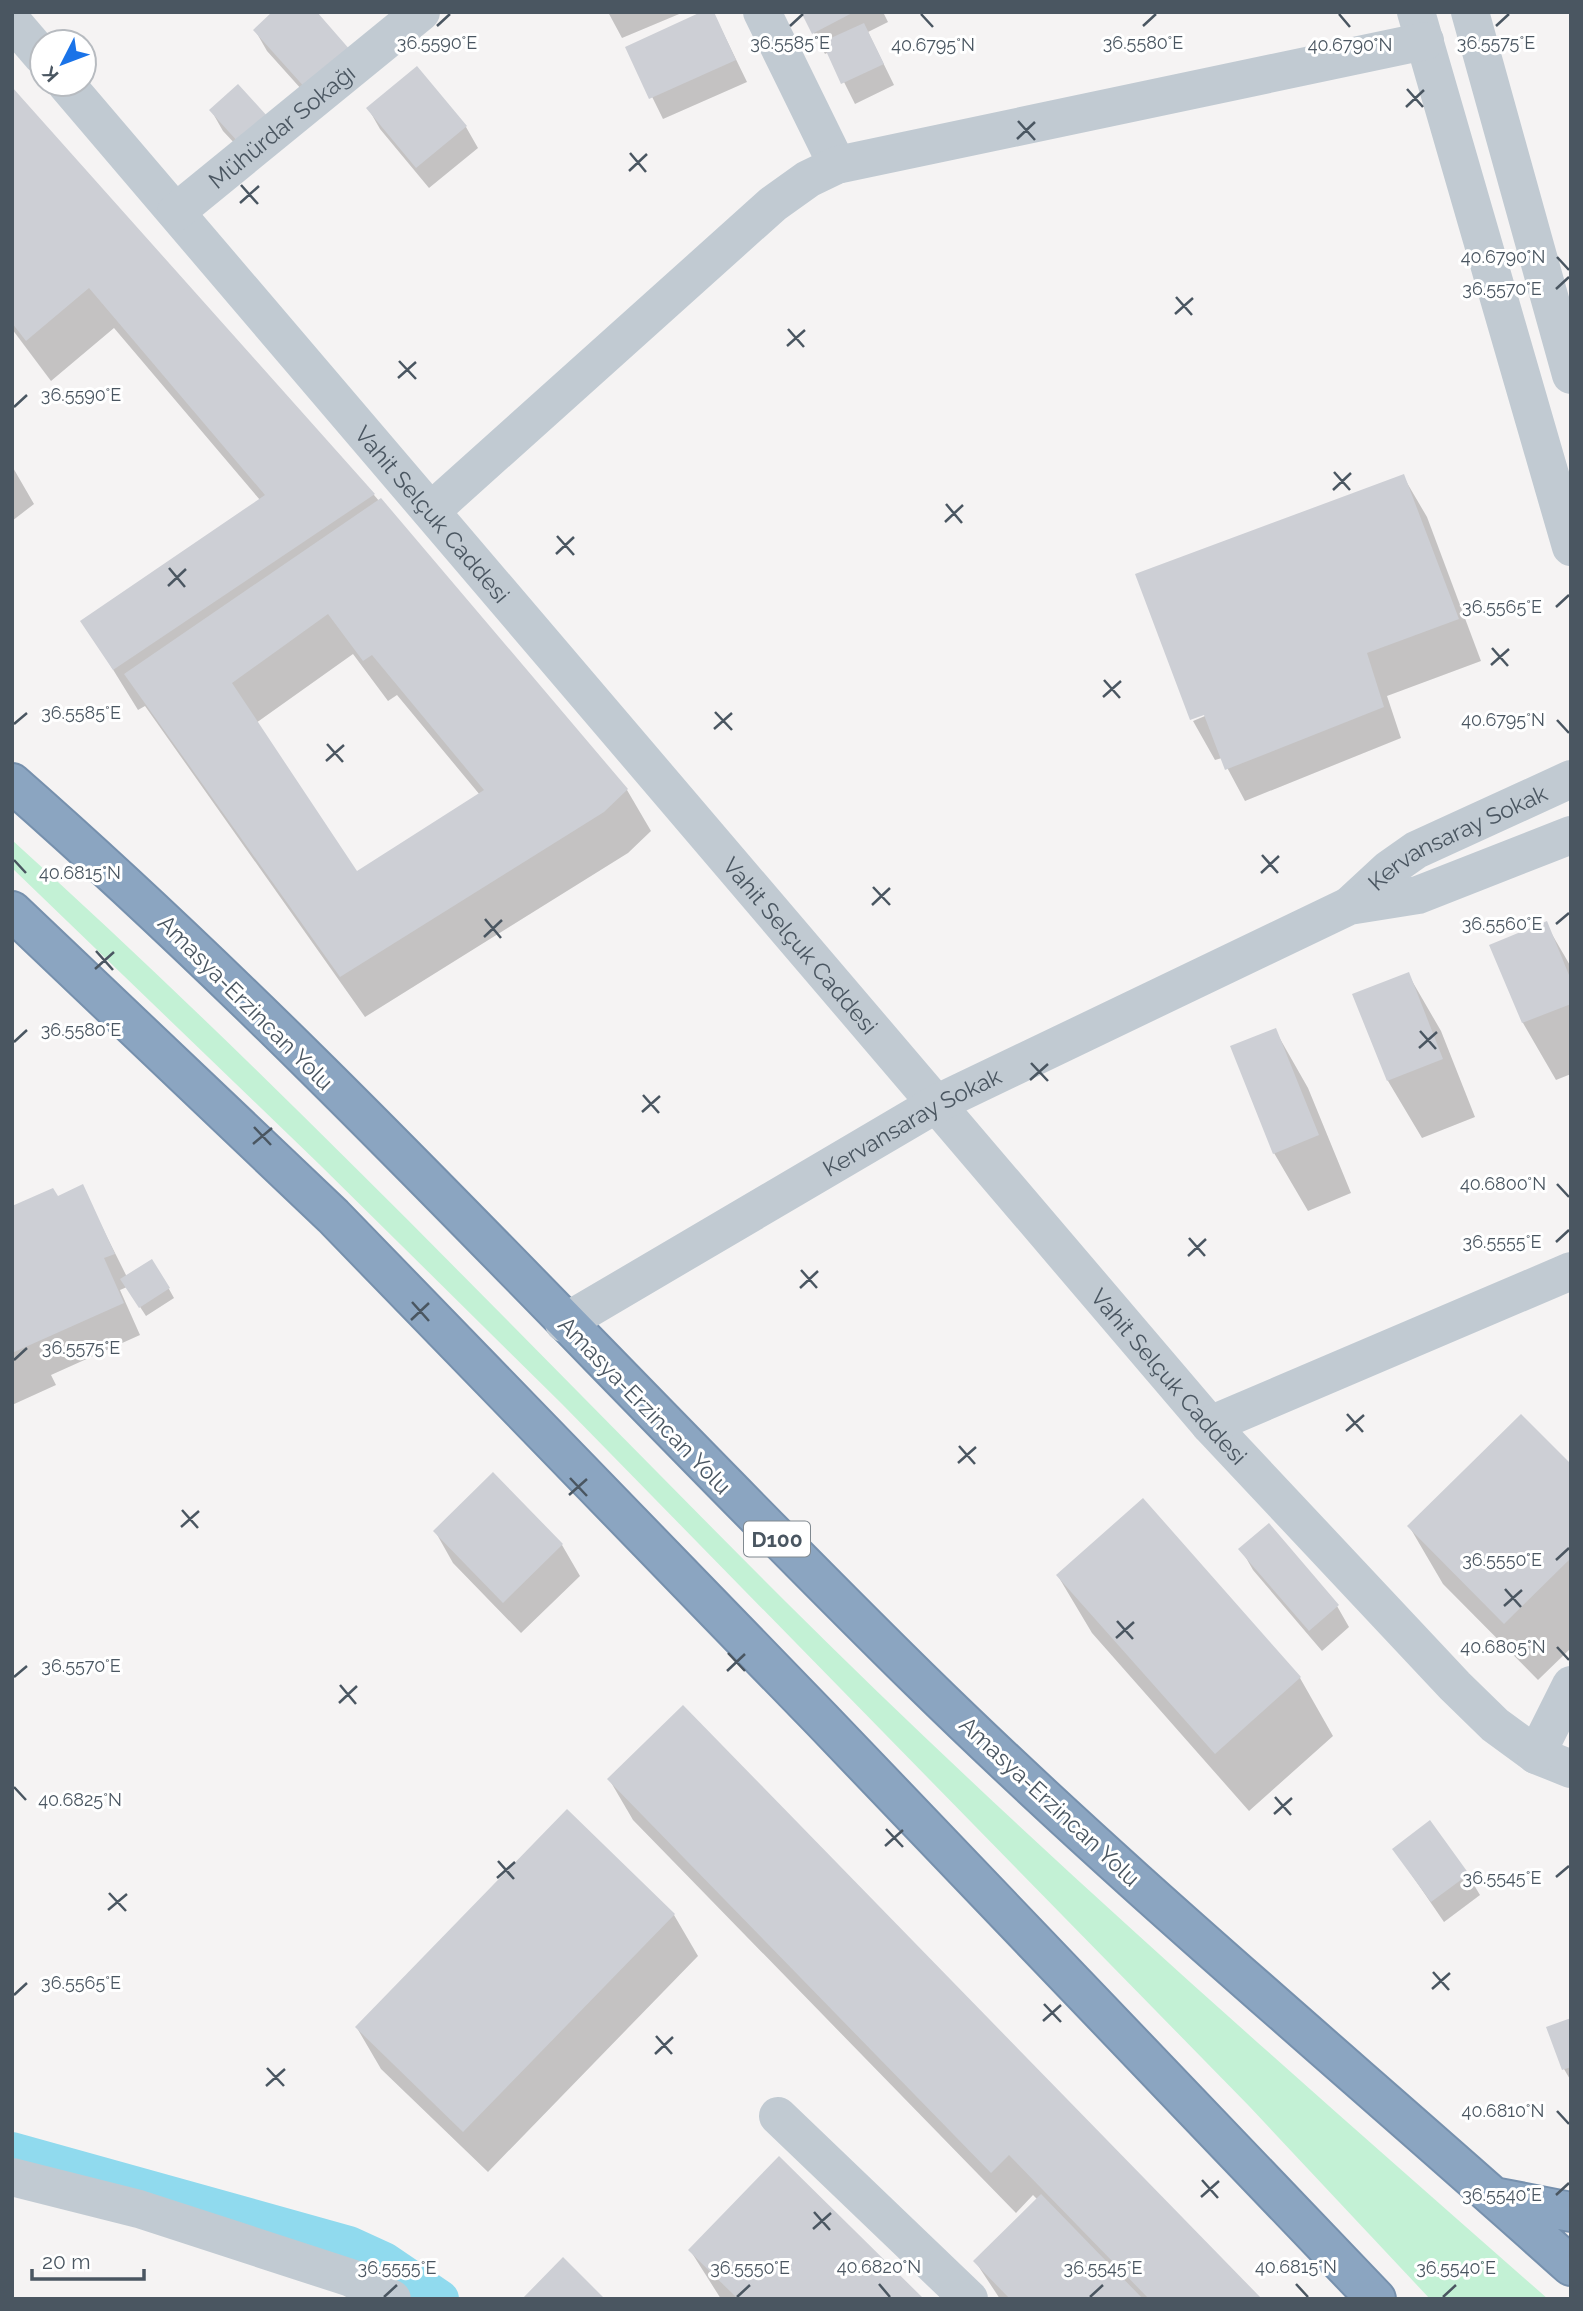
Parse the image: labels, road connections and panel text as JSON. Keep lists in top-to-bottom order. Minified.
{"streets":{"highway":["Amasya-Erzincan Yolu","D100"],"street":["Mühürdar Sokağı","Vahit Selçuk Caddesi","Kervansaray Sokak"]},"crossings":[["Mühürdar Sokağı","Vahit Selçuk Caddesi"],["Vahit Selçuk Caddesi","Kervansaray Sokak"],["Kervansaray Sokak","Amasya-Erzincan Yolu"]],"scale_bar":"20 m","north":"bottom left","coordinates":["36.5590°E","36.5585°E","36.5580°E","36.5575°E","40.6790°N","40.6795°N","36.5570°E","36.5565°E","40.6815°N","36.5560°E","40.6800°N","36.5555°E","36.5550°E","40.6805°N","40.6825°N","36.5545°E","40.6810°N","36.5540°E","40.6820°N"]}
